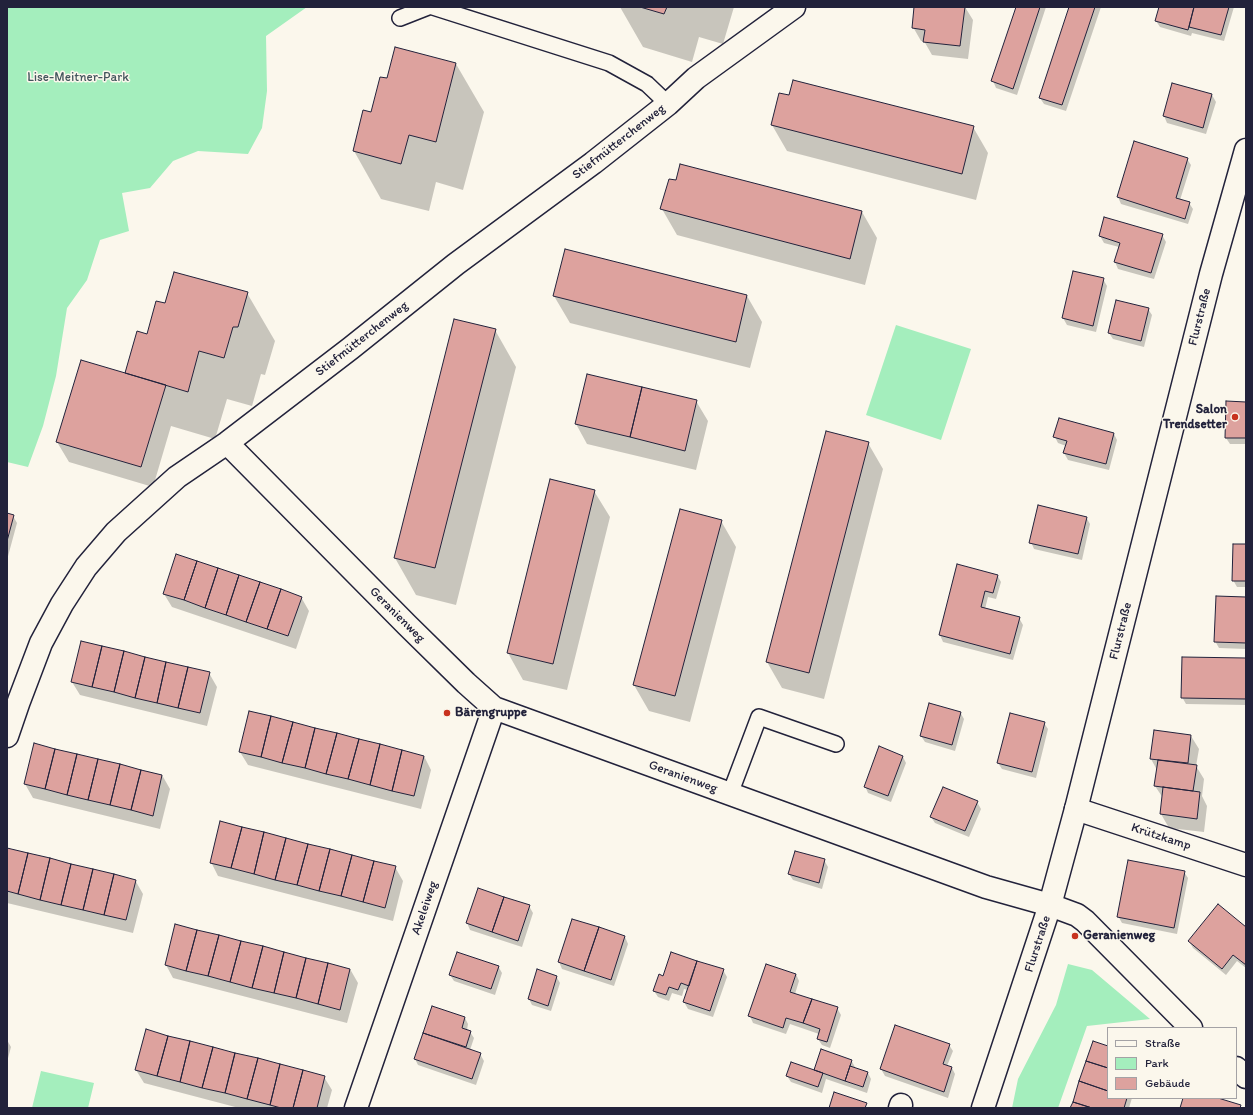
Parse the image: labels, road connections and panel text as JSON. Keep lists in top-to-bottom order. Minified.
{"streets":{"street":["Stiefmütterchenweg","Flurstraße","Geranienweg","Krützkamp","Akeleiweg"]},"crossings":[["Stiefmütterchenweg","Geranienweg"],["Flurstraße","Geranienweg"],["Flurstraße","Krützkamp"],["Geranienweg","Akeleiweg"]],"parks":["Lise-Meitner-Park"],"places":["Salon Trendsetter","Bärengruppe","Geranienweg"],"legend":["Straße","Park","Gebäude"]}
